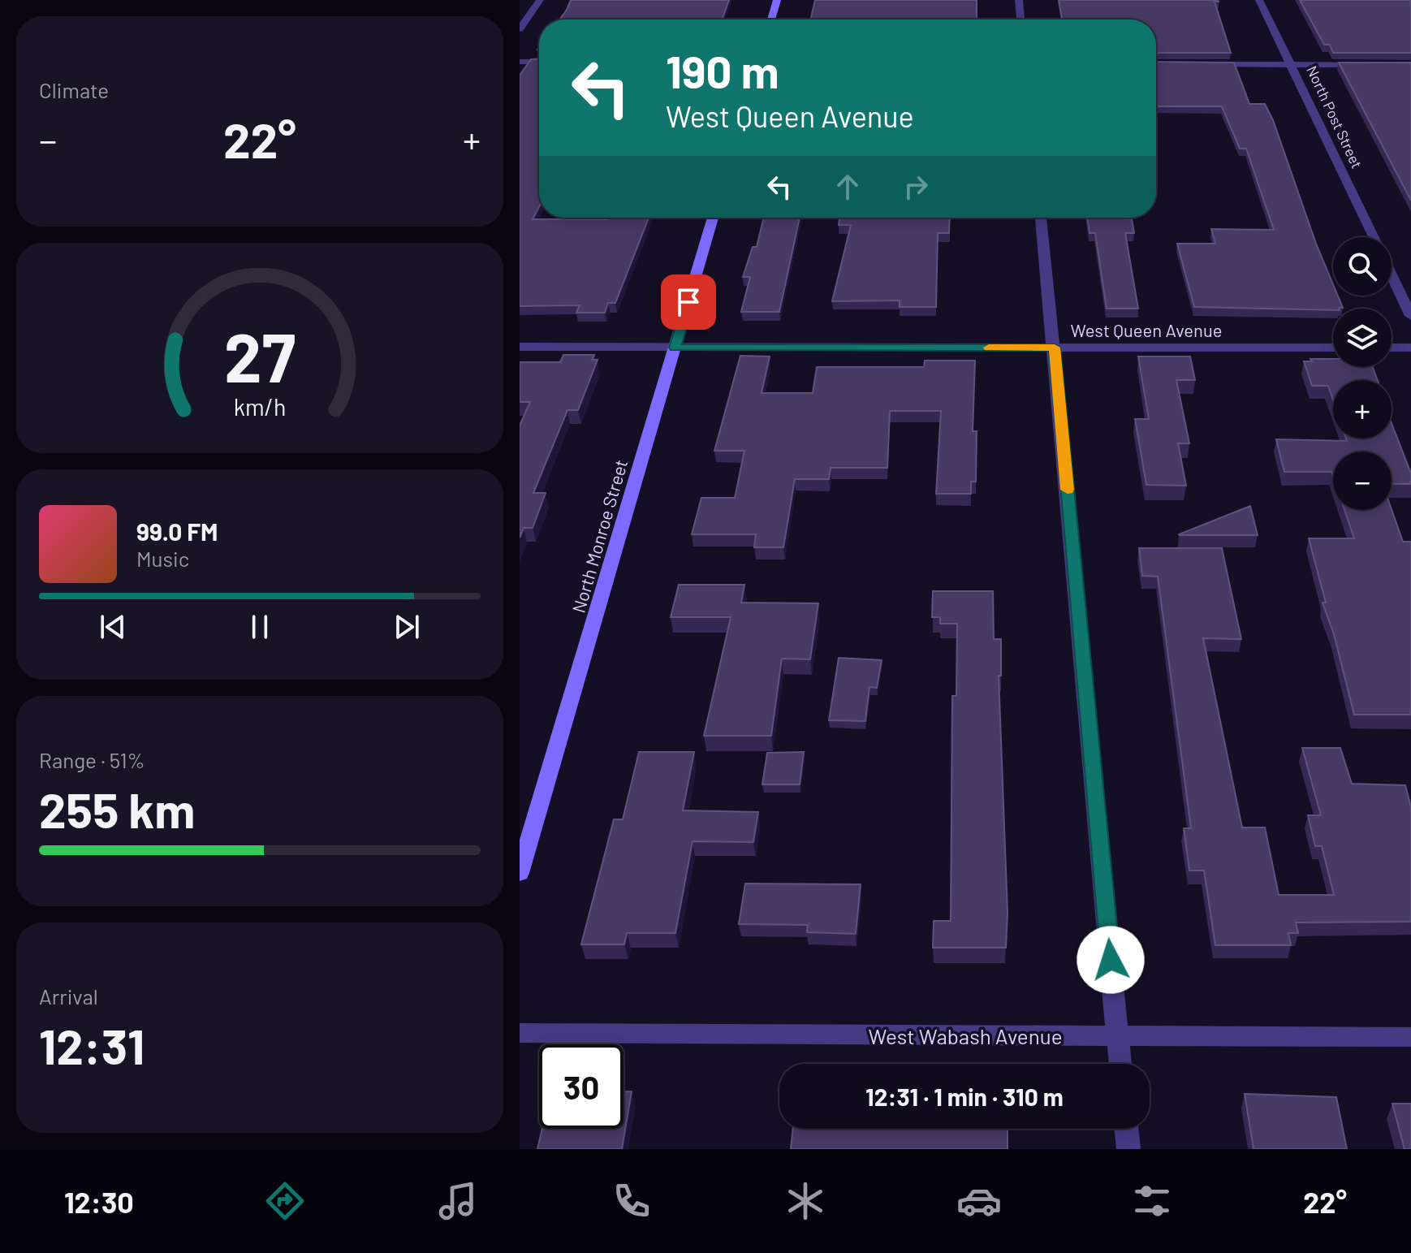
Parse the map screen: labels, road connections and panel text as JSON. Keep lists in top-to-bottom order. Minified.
{"streets":{"main road":["North Monroe Street"],"street":["North Post Street","West Queen Avenue","West Wabash Avenue"]},"crossings":[["West Queen Avenue","North Monroe Street"]],"page":{"tile":["Climate",["Range · 51%","255 km"],["Arrival","12:31"]],"turn":["190 m","West Queen Avenue"],"heat":["−","22°","+"],"map_buttons":["+","−"],"song":["99.0 FM","Music"],"limit":"30","trip":"12:31 · 1 min · 310 m","tabs":["12:30","22°"],"gauge":["27","km/h"]}}
